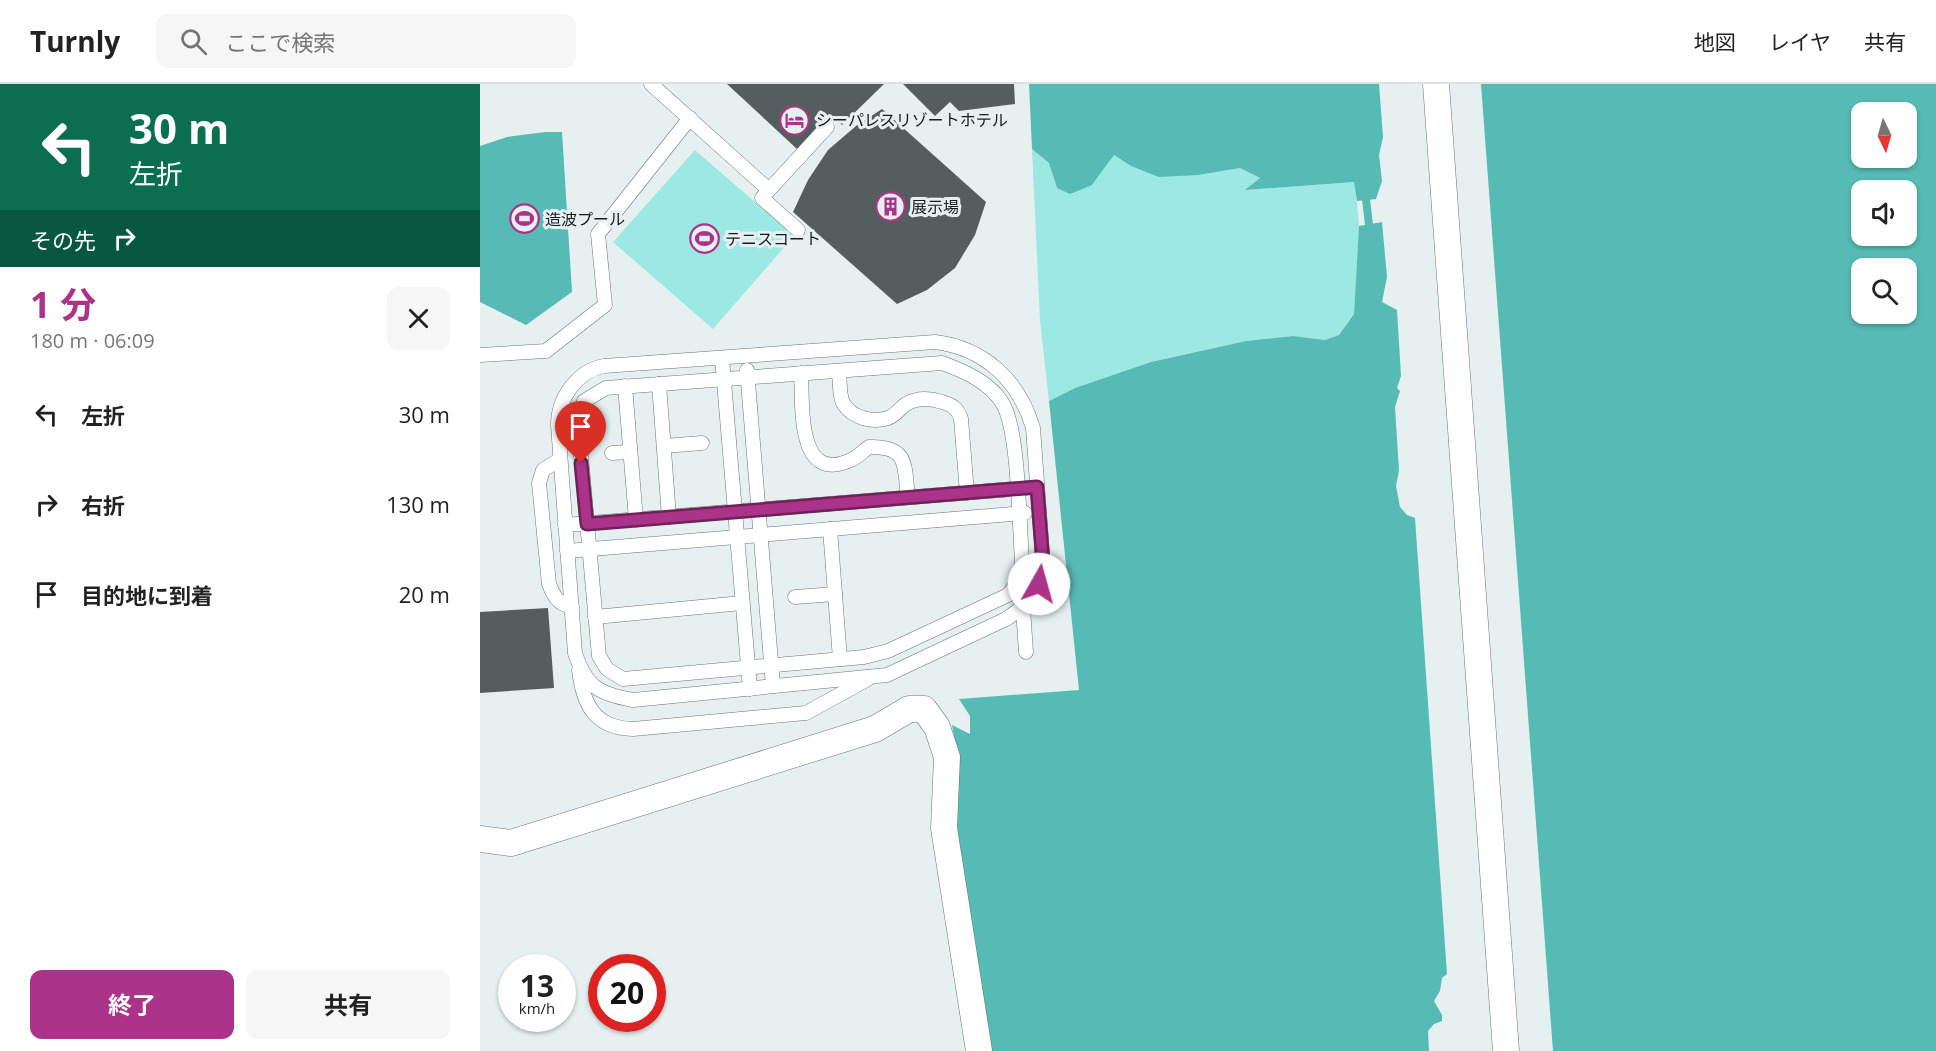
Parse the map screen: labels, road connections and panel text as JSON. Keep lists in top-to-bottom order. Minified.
{"places":{"hotel":["シーパレスリゾートホテル"],"building":["展示場"],"sports":["造波プール","テニスコート"]},"north":"bottom","page":{"header":"Turnly","search":"ここで検索","nav":["地図","レイヤ","共有"],"turn":["30 m","左折"],"then":"その先","heading":["1 分","180 m · 06:09"],"list":[{"name":"左折","value":"30 m"},{"name":"右折","value":"130 m"},{"name":"目的地に到着","value":"20 m"}],"speed":"13 km/h","limit":"20","buttons":["終了","共有"]}}
